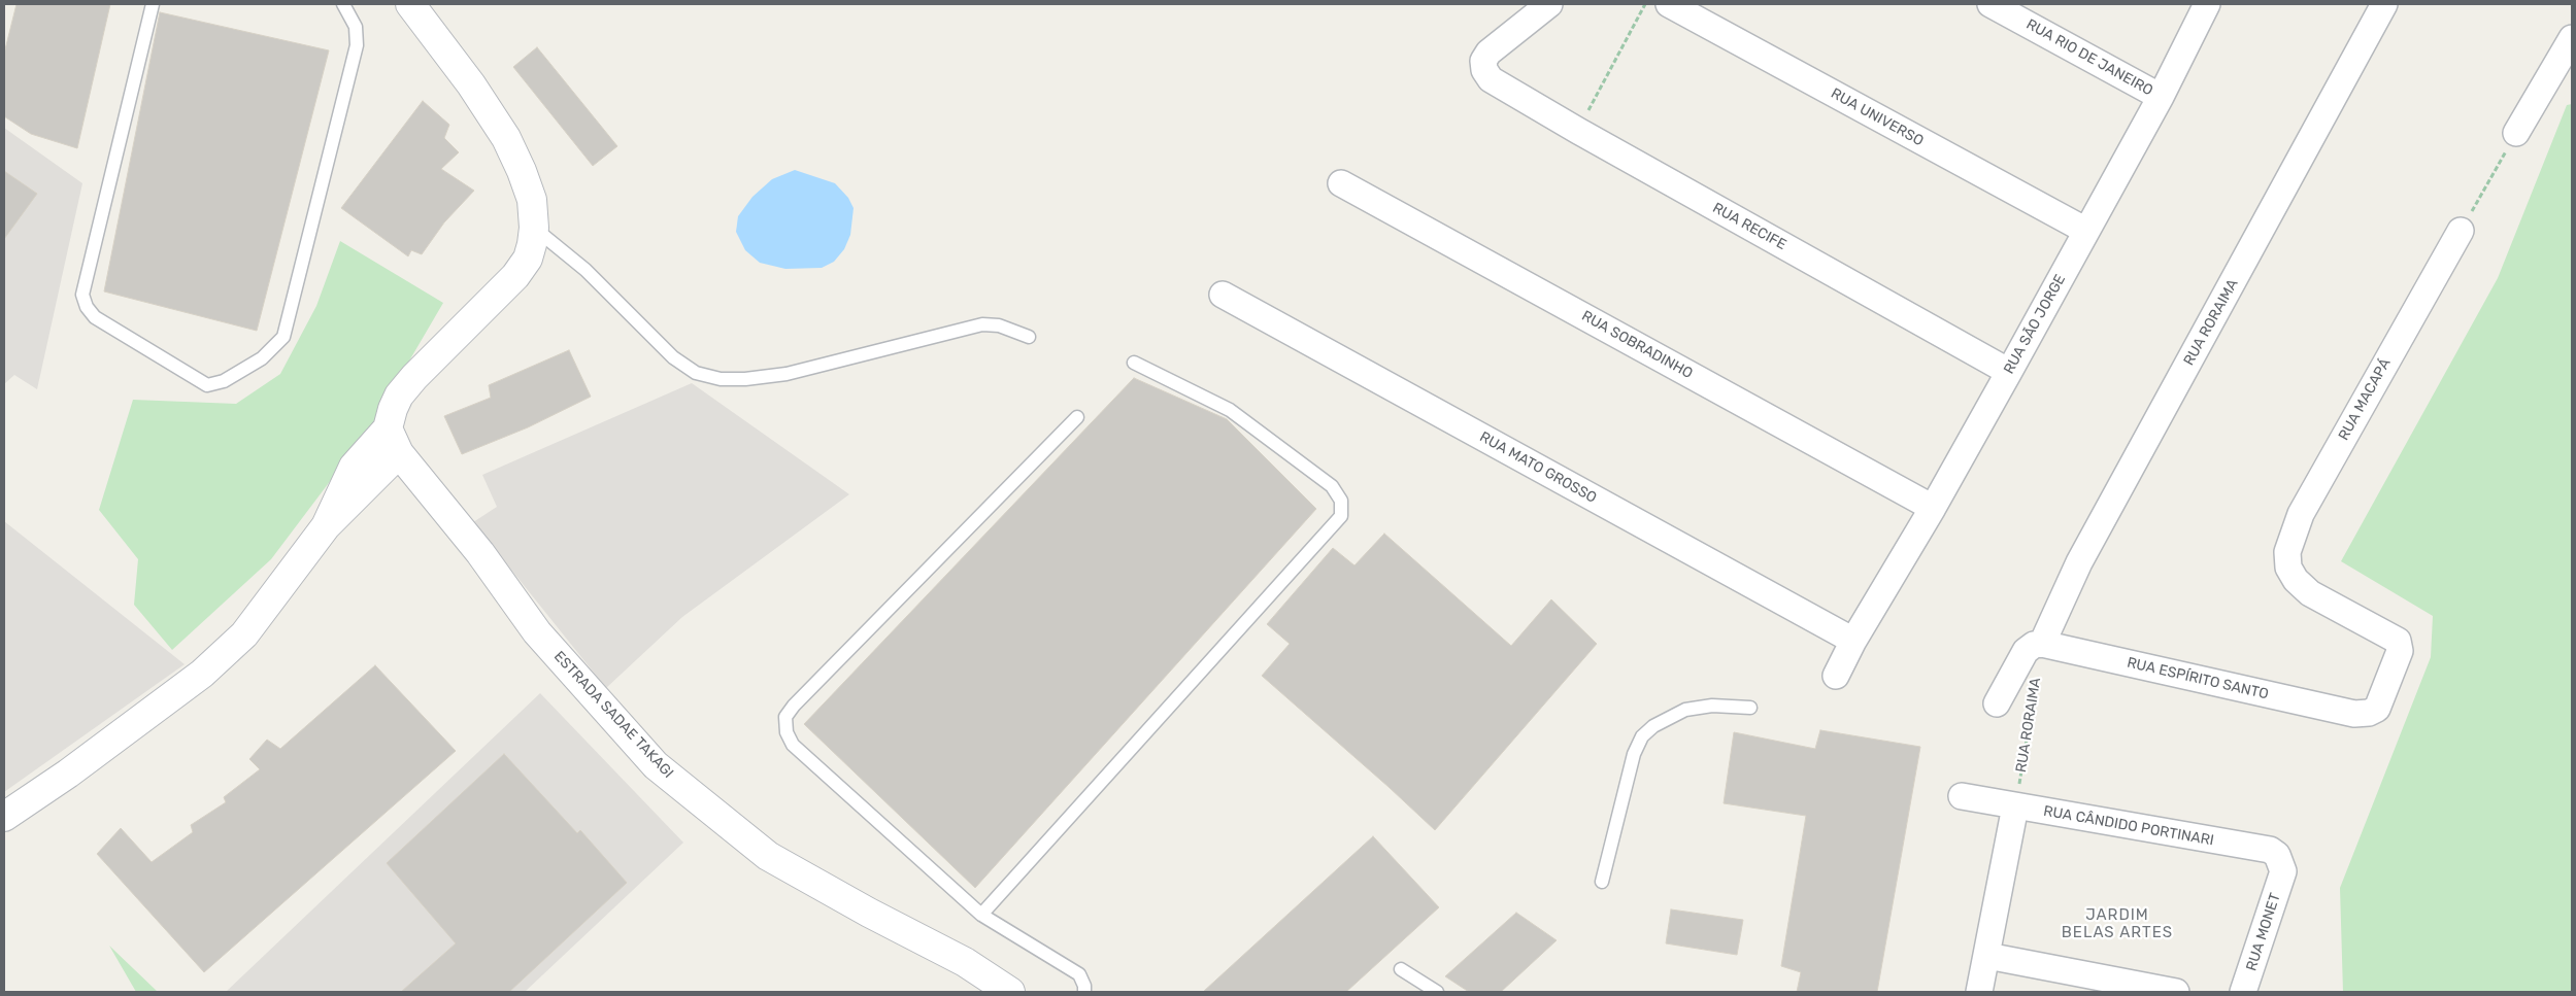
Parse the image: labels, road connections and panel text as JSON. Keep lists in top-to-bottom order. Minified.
{"streets":{"street":["RUA RIO DE JANEIRO","RUA UNIVERSO","RUA RECIFE","RUA RORAIMA","RUA SÃO JORGE","RUA SOBRADINHO","RUA MACAPÁ","RUA MATO GROSSO","RUA ESPÍRITO SANTO","ESTRADA SADAE TAKAGI","RUA CÂNDIDO PORTINARI","RUA MONET"]},"crossings":[["RUA RIO DE JANEIRO","RUA SÃO JORGE"],["RUA UNIVERSO","RUA SÃO JORGE"],["RUA RECIFE","RUA SÃO JORGE"],["RUA RORAIMA","RUA ESPÍRITO SANTO"],["RUA RORAIMA","RUA CÂNDIDO PORTINARI"],["RUA SÃO JORGE","RUA SOBRADINHO"],["RUA SÃO JORGE","RUA MATO GROSSO"],["RUA MACAPÁ","RUA ESPÍRITO SANTO"],["RUA CÂNDIDO PORTINARI","RUA MONET"]],"districts":["JARDIM BELAS ARTES"]}
